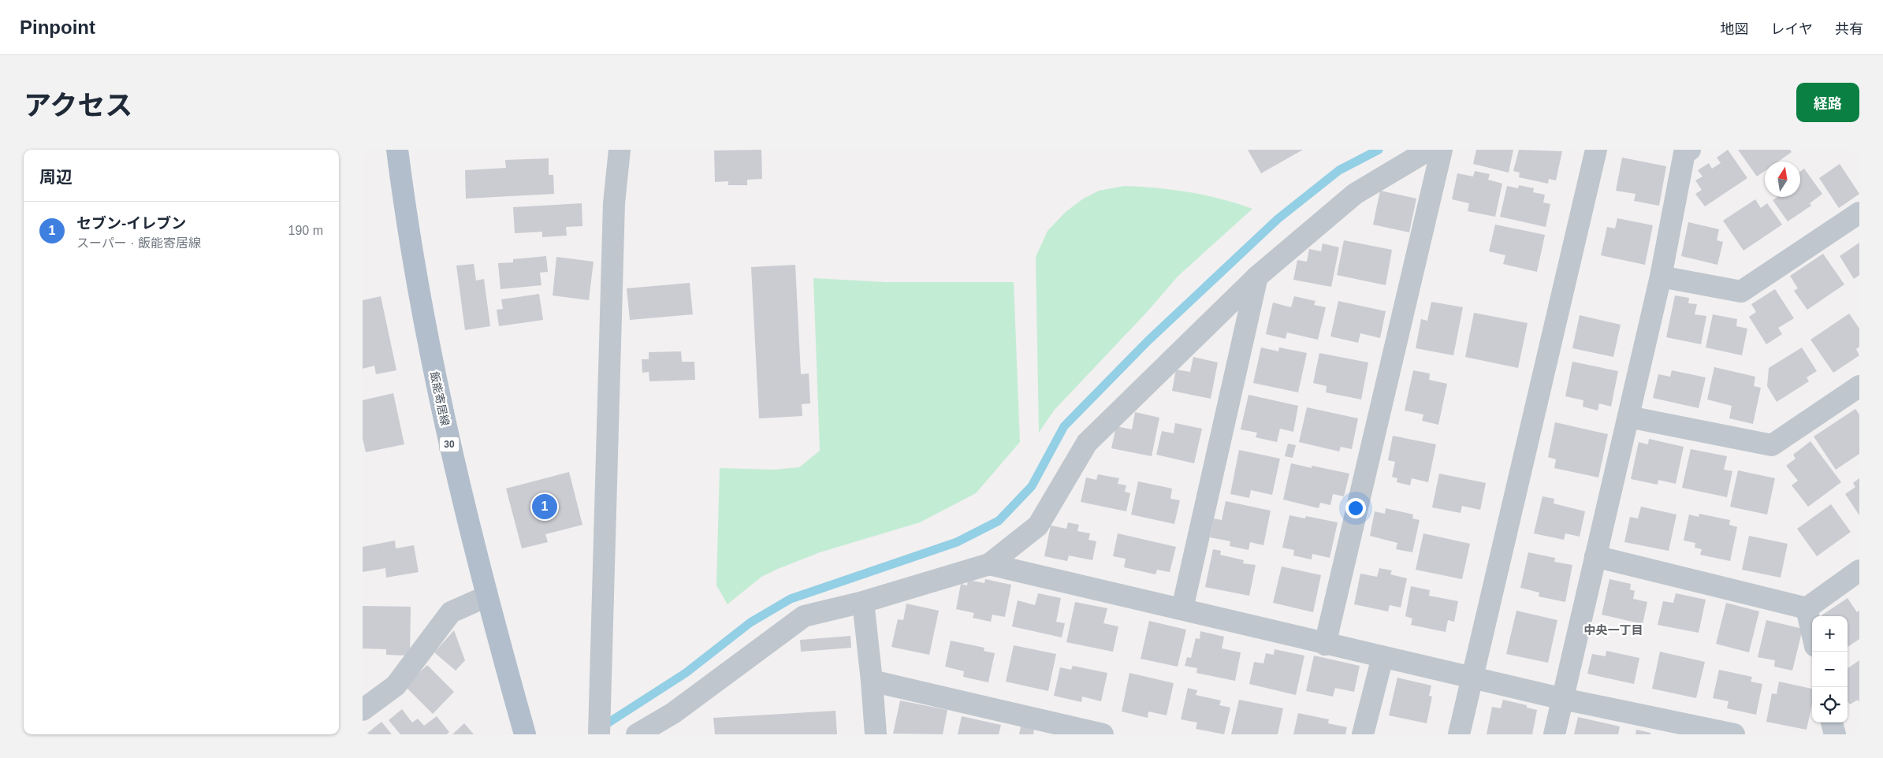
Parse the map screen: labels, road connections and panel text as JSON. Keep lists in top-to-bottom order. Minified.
{"streets":{"main road":["飯能寄居線","30"]},"districts":["中央一丁目"],"north":"top","page":{"header":"Pinpoint","nav":["地図","レイヤ","共有"],"title":"アクセス","buttons":"経路","heading":"周辺","list":[{"mark":"1","name":"セブン-イレブン","note":"スーパー · 飯能寄居線","value":"190 m"}],"pins":"1","map_buttons":["+","−"]}}
